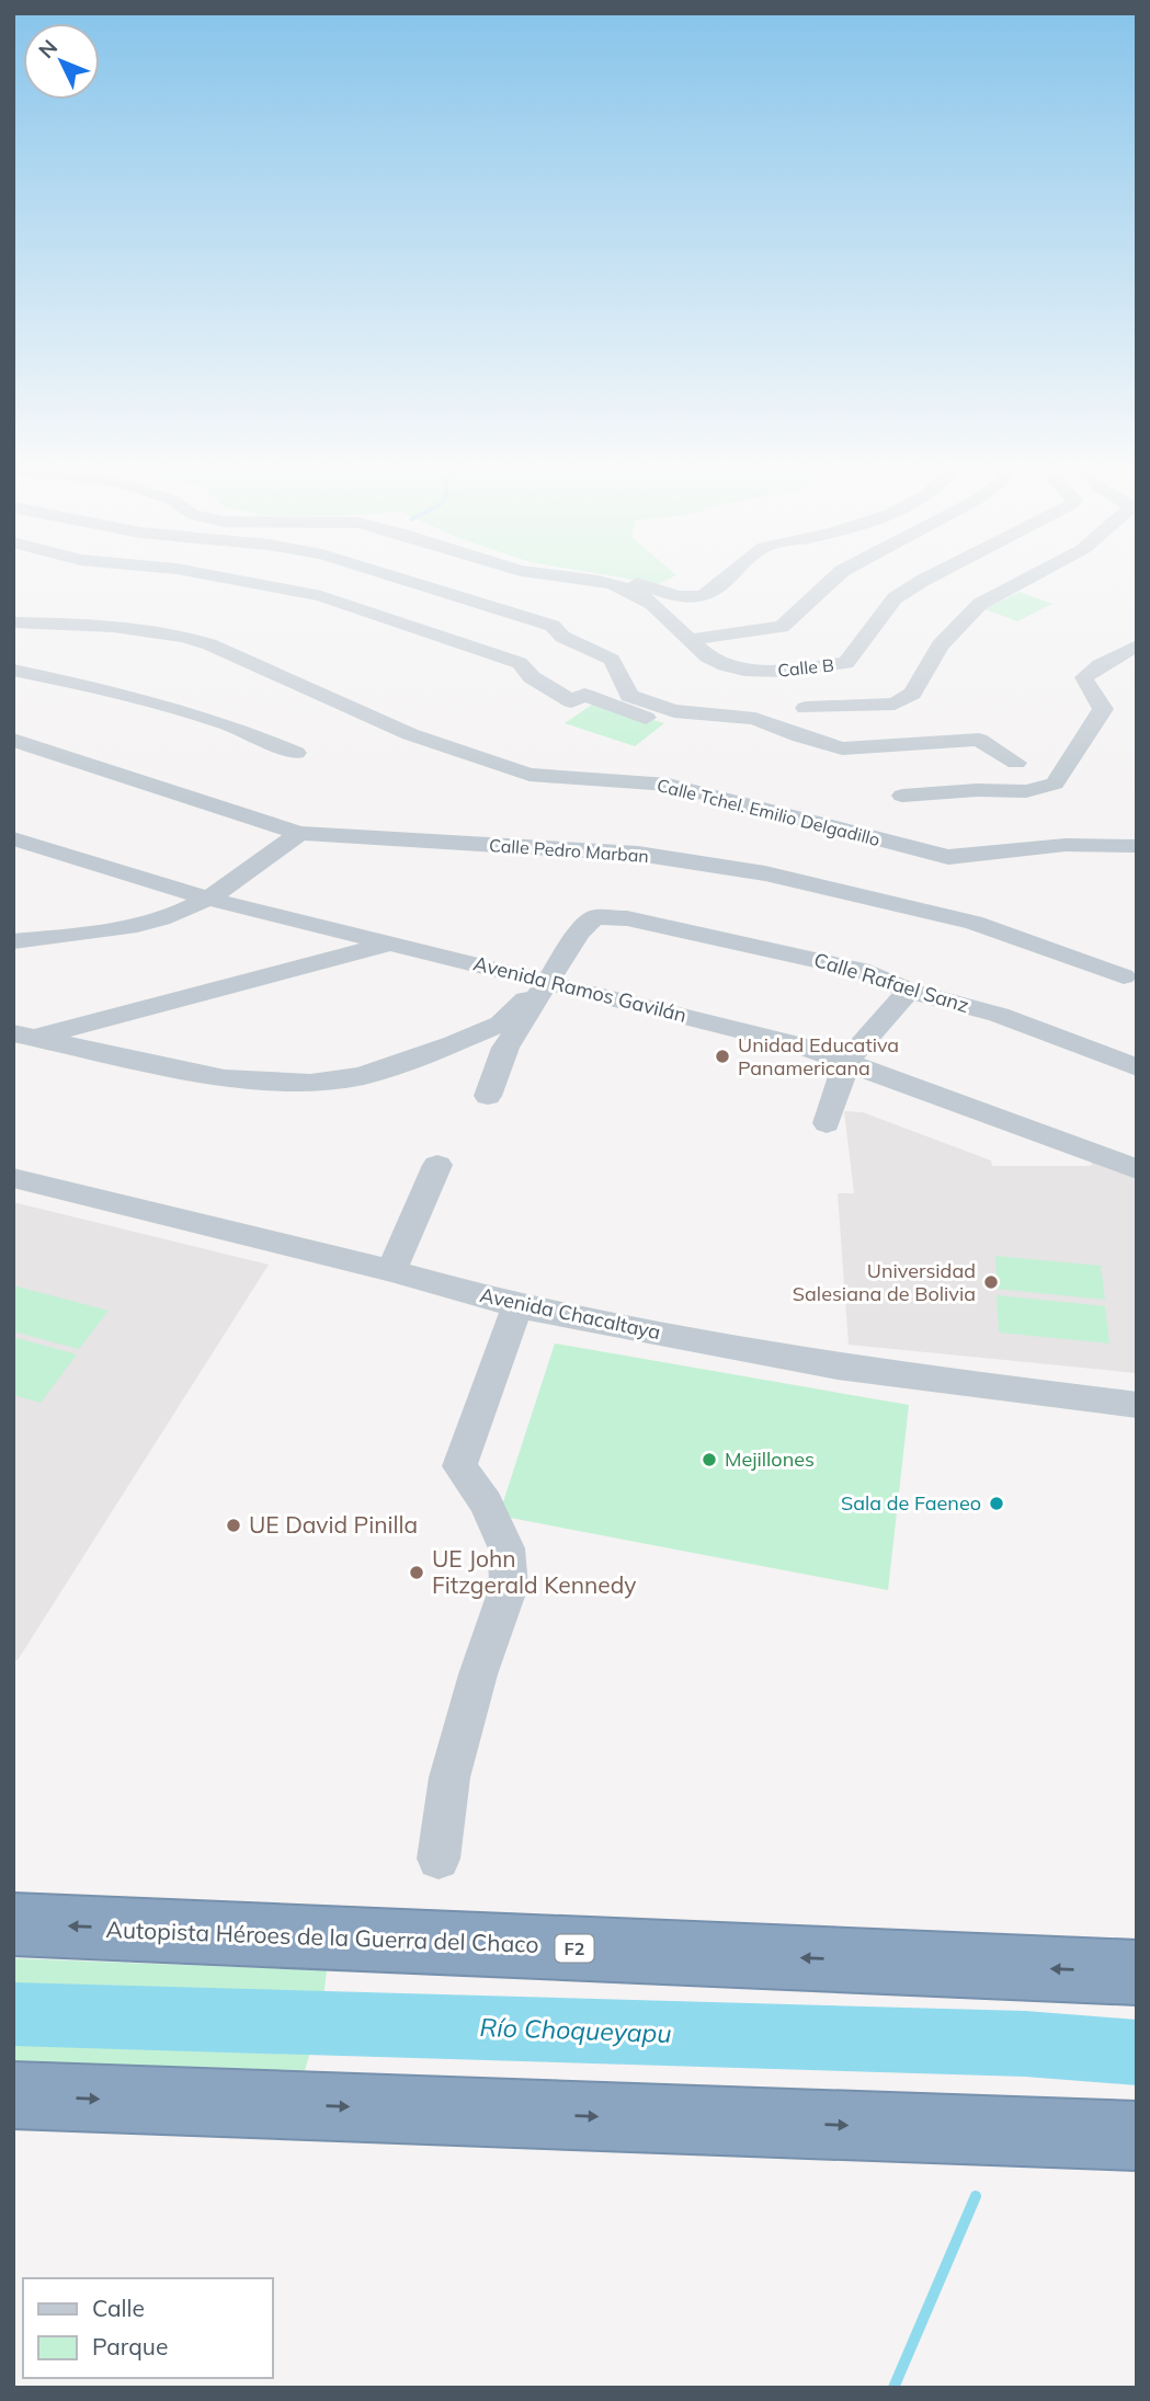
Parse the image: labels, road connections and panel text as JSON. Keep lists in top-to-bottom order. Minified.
{"streets":{"highway":["Autopista Héroes de la Guerra del Chaco","F2"],"street":["Calle B","Calle Tchel. Emilio Delgadillo","Calle Pedro Marban","Calle Rafael Sanz","Avenida Ramos Gavilán","Avenida Chacaltaya"]},"crossings":[["Calle Rafael Sanz","Avenida Ramos Gavilán"]],"water":["Río Choqueyapu"],"places":["Unidad Educativa Panamericana","Universidad Salesiana de Bolivia","Mejillones","Sala de Faeneo","UE David Pinilla","UE John Fitzgerald Kennedy"],"legend":["Calle","Parque"],"north":"top left"}
